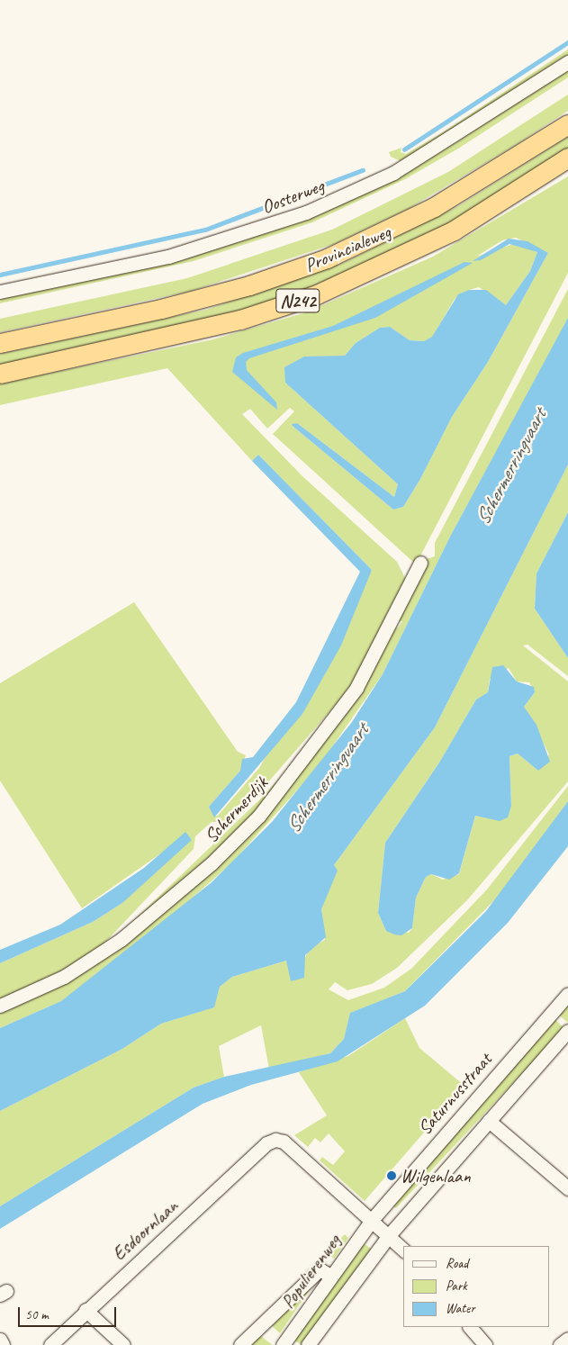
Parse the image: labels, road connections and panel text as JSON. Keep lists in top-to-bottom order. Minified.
{"streets":{"highway":["Provincialeweg","N242"],"street":["Oosterweg","Schermerdijk","Saturnusstraat","Esdoornlaan","Populierenweg"]},"crossings":[["Saturnusstraat","Esdoornlaan"],["Saturnusstraat","Populierenweg"],["Esdoornlaan","Populierenweg"]],"water":["Schermerringvaart"],"places":["Wilgenlaan"],"legend":["Road","Park","Water"],"scale_bar":"50 m"}
